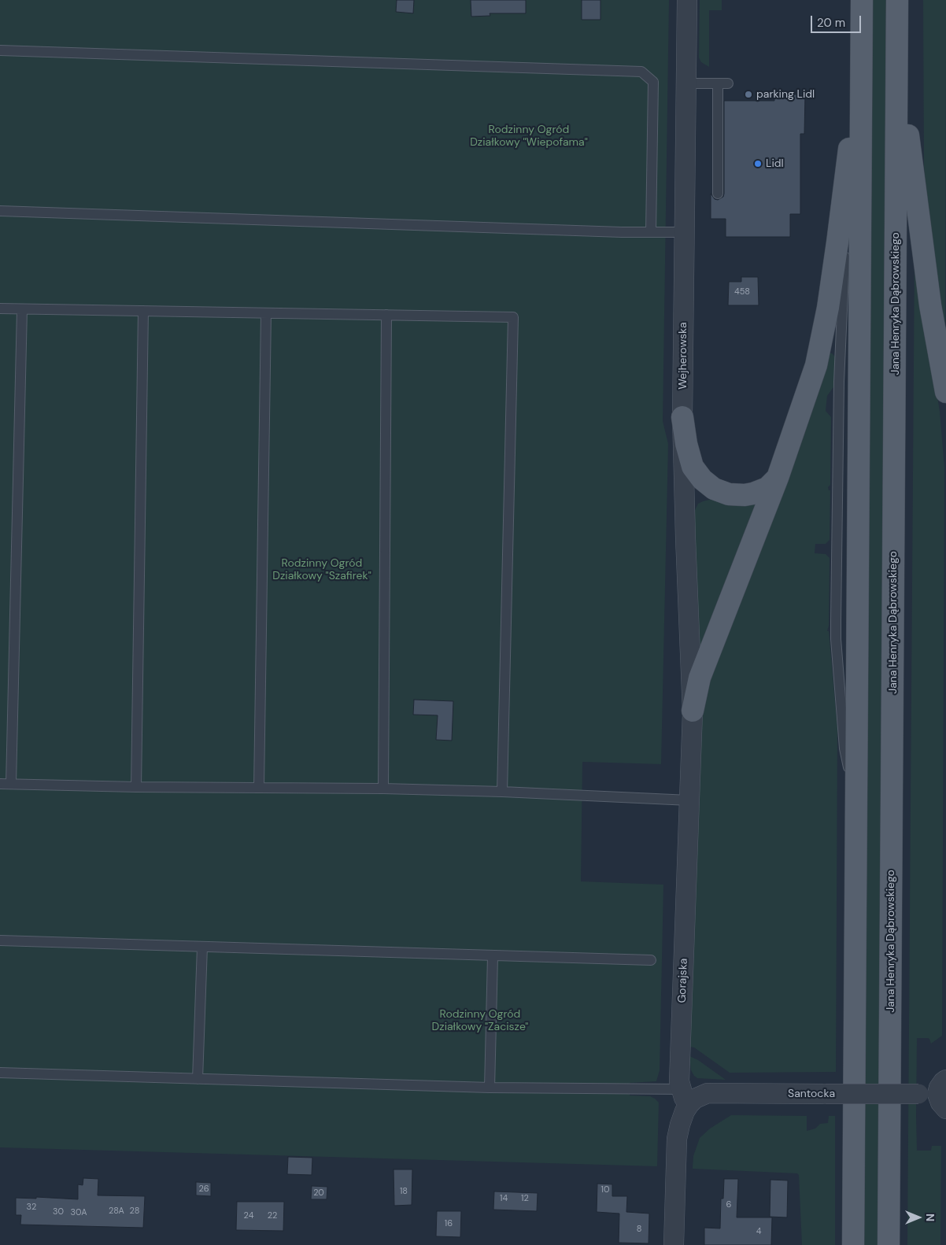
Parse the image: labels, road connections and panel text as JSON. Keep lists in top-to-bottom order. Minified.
{"streets":{"main road":["Jana Henryka Dąbrowskiego"],"street":["Wejherowska","Gorajska","Santocka"]},"crossings":[["Wejherowska","Gorajska"],["Gorajska","Santocka"]],"parks":["Rodzinny Ogród Działkowy \"Wiepofama\"","Rodzinny Ogród Działkowy \"Szafirek\"","Rodzinny Ogród Działkowy \"Zacisze\""],"places":["parking Lidl","Lidl"],"house_numbers":["458","26","10","18","20","14","12","6","32","28A","28","30","30A","24","22","16","8","4"],"scale_bar":"20 m","north":"right"}
